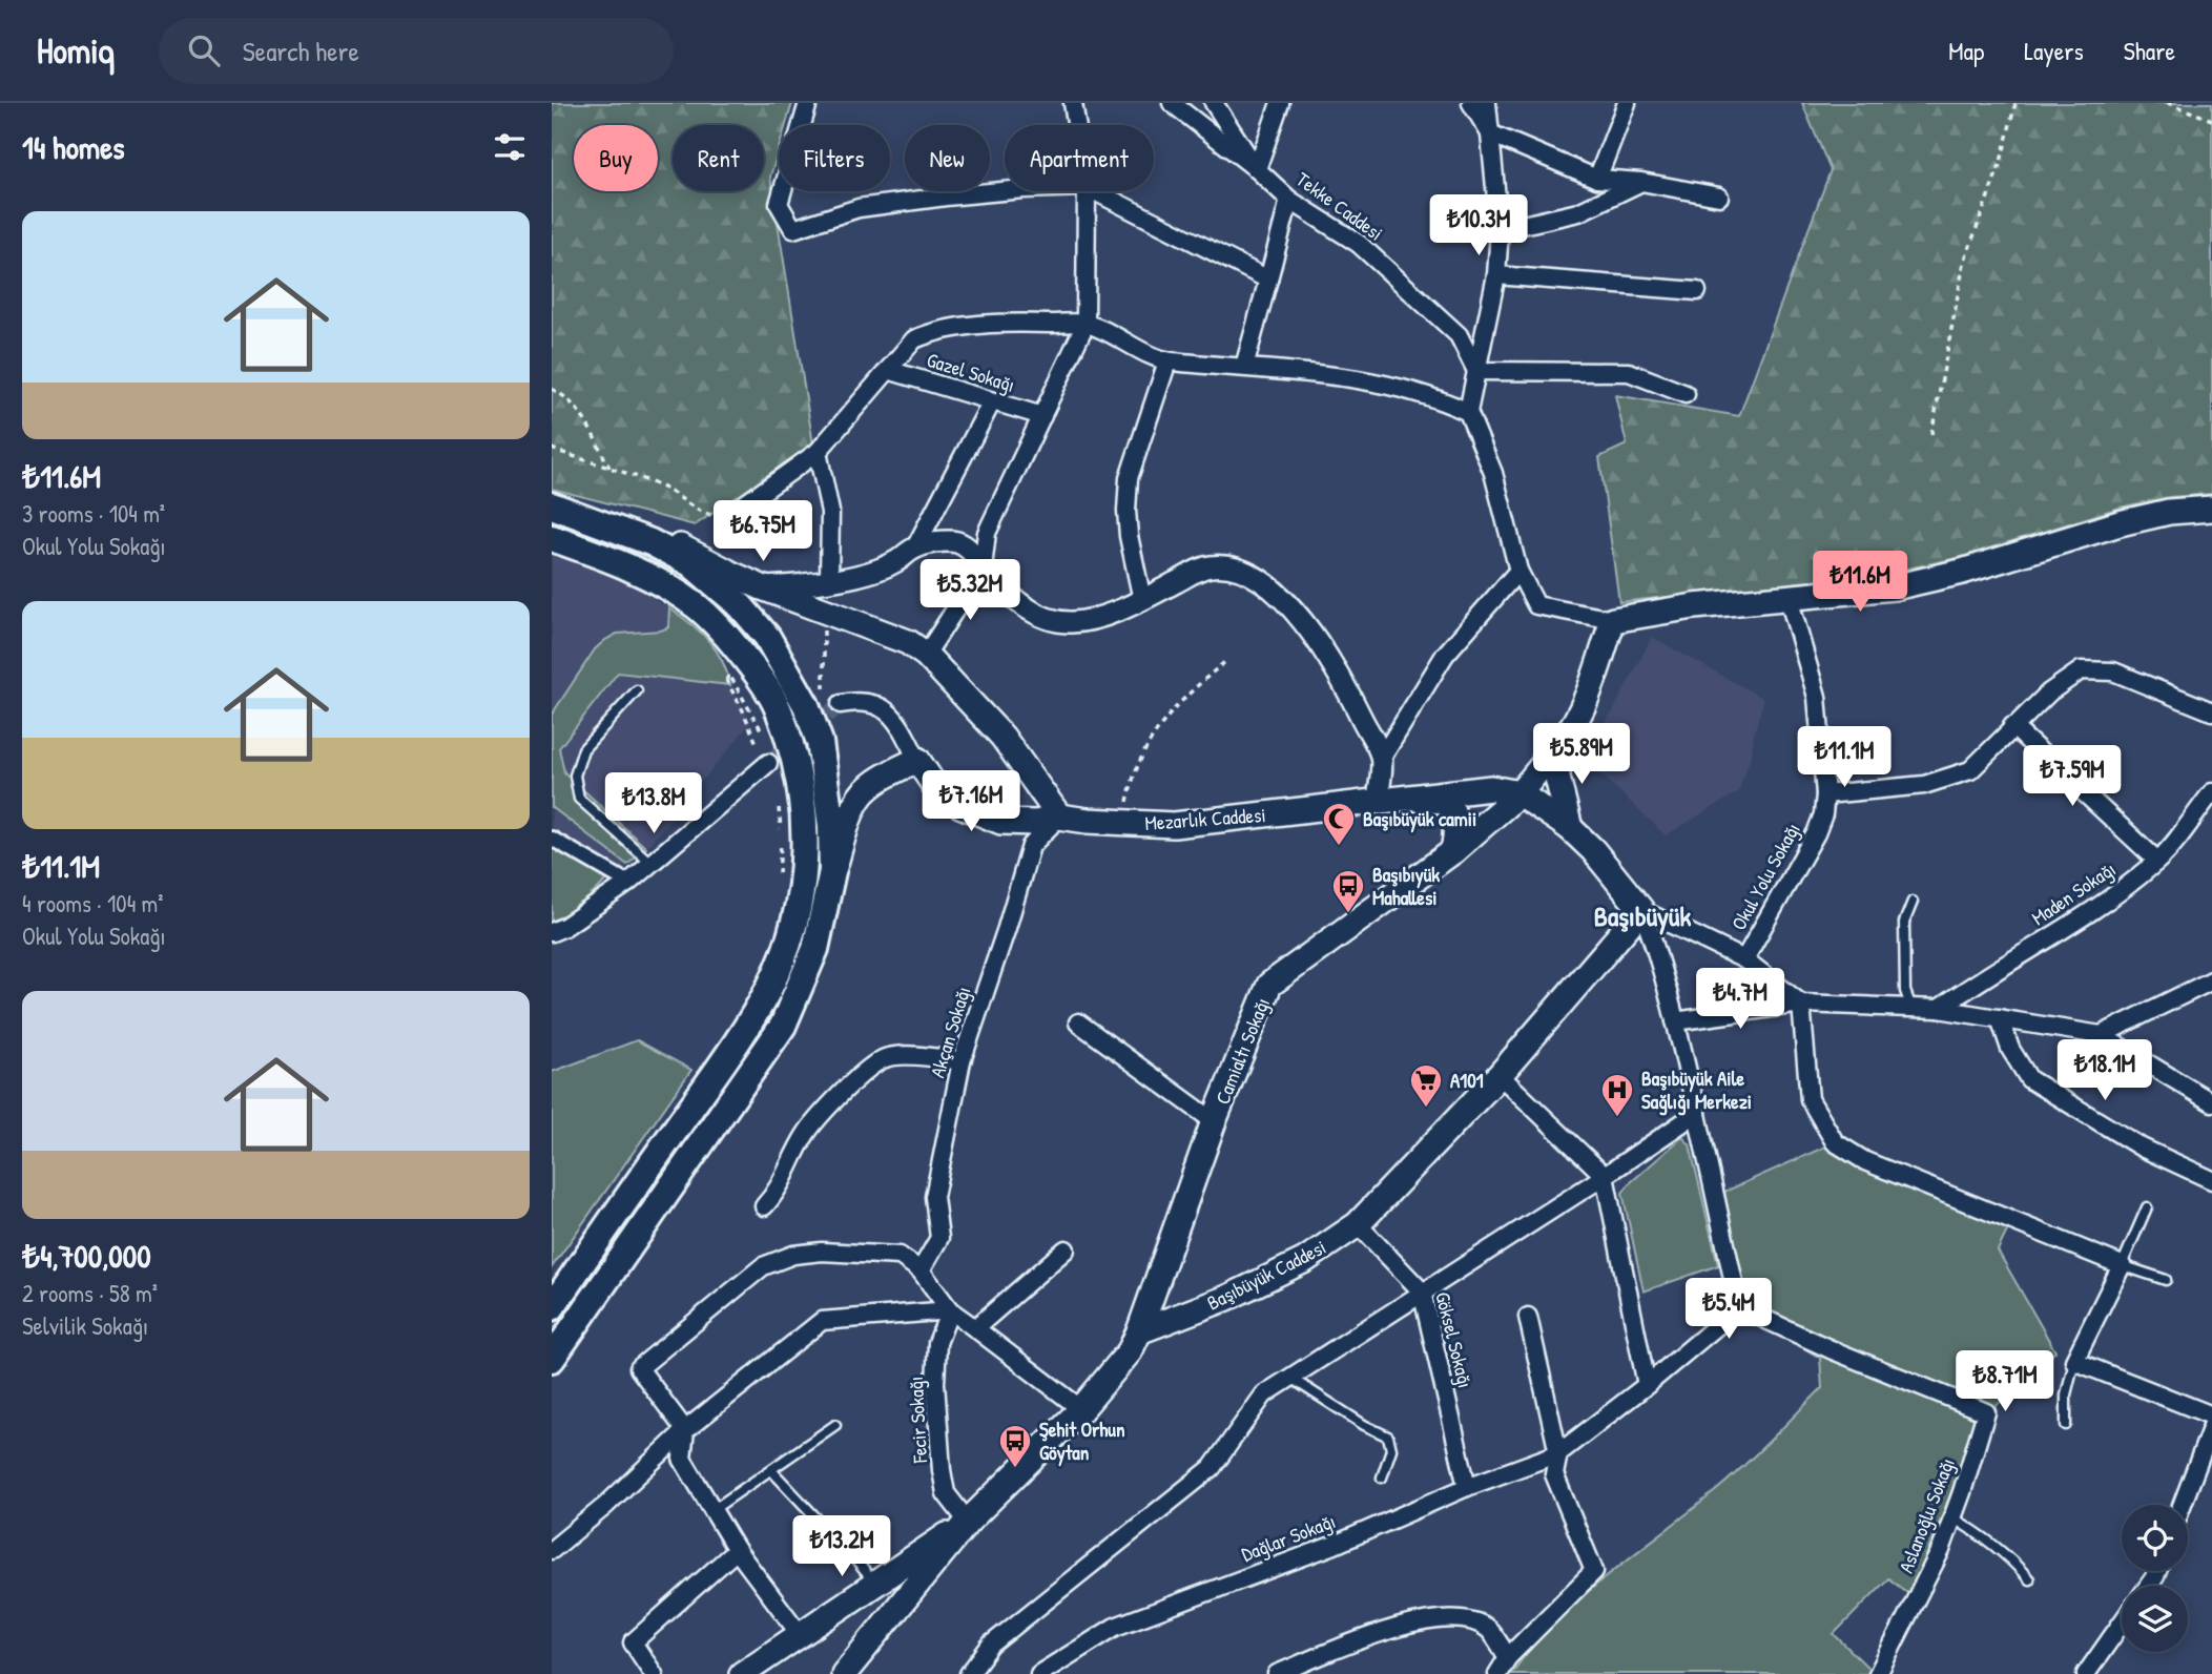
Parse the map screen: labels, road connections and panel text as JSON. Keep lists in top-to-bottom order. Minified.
{"streets":{"main road":["Mezarlık Caddesi","Camialtı Sokağı","Başıbüyük Caddesi"],"street":["Tekke Caddesi","Gazel Sokağı","Okul Yolu Sokağı","Maden Sokağı","Akçan Sokağı","Göksel Sokağı","Fecir Sokağı","Aslanoğlu Sokağı","Dağlar Sokağı"]},"crossings":[["Mezarlık Caddesi","Akçan Sokağı"],["Mezarlık Caddesi","Camialtı Sokağı"],["Camialtı Sokağı","Başıbüyük Caddesi"],["Başıbüyük Caddesi","Göksel Sokağı"],["Göksel Sokağı","Dağlar Sokağı"],["Aslanoğlu Sokağı","Dağlar Sokağı"]],"districts":["Başıbüyük"],"places":{"mosque":["Başıbüyük camii"],"bus stop":["Başıbıyük Mahallesi","Şehit Orhun Göytan"],"supermarket":["A101"],"hospital":["Başıbüyük Aile Sağlığı Merkezi"]},"page":{"header":"Homiq","search":"Search here","nav":["Map","Layers","Share"],"heading":"14 homes","chip":["Buy","Rent","Filters","New","Apartment"],"list":[{"name":"₺11.6M","note":"3 rooms · 104 m² · Okul Yolu Sokağı"},{"name":"₺11.1M","note":"4 rooms · 104 m² · Okul Yolu Sokağı"},{"name":"₺4,700,000","note":"2 rooms · 58 m² · Selvilik Sokağı"}],"price":["₺10.3M","₺6.75M","₺11.6M","₺5.32M","₺5.89M","₺11.1M","₺7.59M","₺7.16M","₺13.8M","₺4.7M","₺18.1M","₺5.4M","₺8.71M","₺13.2M"]}}
